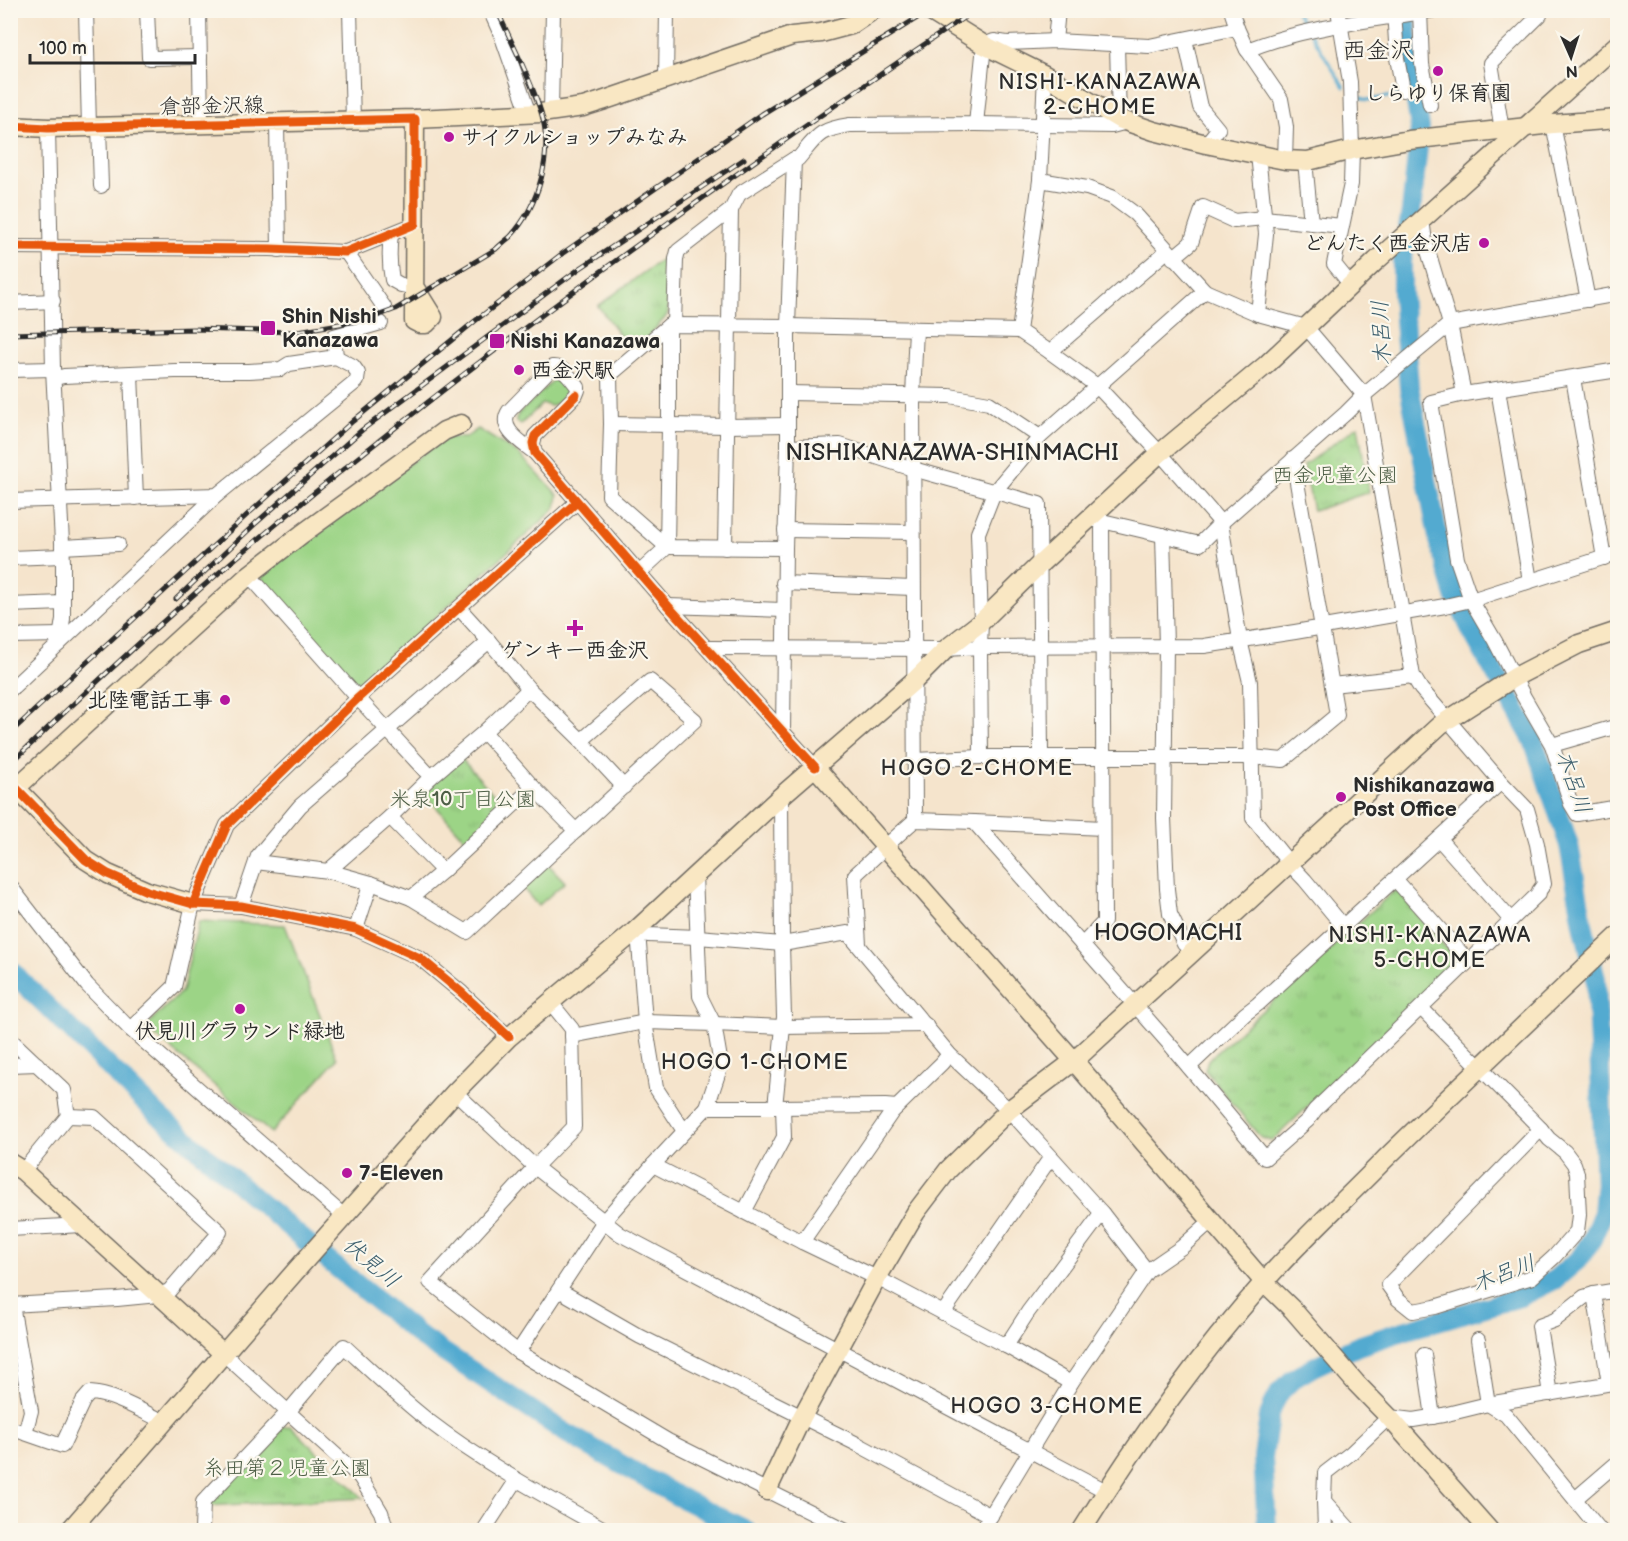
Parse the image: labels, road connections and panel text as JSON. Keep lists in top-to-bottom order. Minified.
{"streets":{"street":["倉部金沢線"]},"districts":["西金沢","NISHI-KANAZAWA 2-CHOME","NISHIKANAZAWA-SHINMACHI","HOGO 2-CHOME","HOGOMACHI","NISHI-KANAZAWA 5-CHOME","HOGO 1-CHOME","HOGO 3-CHOME"],"water":["木呂川","伏見川"],"parks":["西金児童公園","米泉10丁目公園","糸田第２児童公園"],"places":{"other":["しらゆり保育園","サイクルショップみなみ","どんたく西金沢店","西金沢駅","北陸電話工事","Nishikanazawa Post Office","伏見川グラウンド緑地","7-Eleven"],"transit":["Shin Nishi Kanazawa","Nishi Kanazawa"],"health":["ゲンキー西金沢"]},"scale_bar":"100 m","north":"bottom"}
